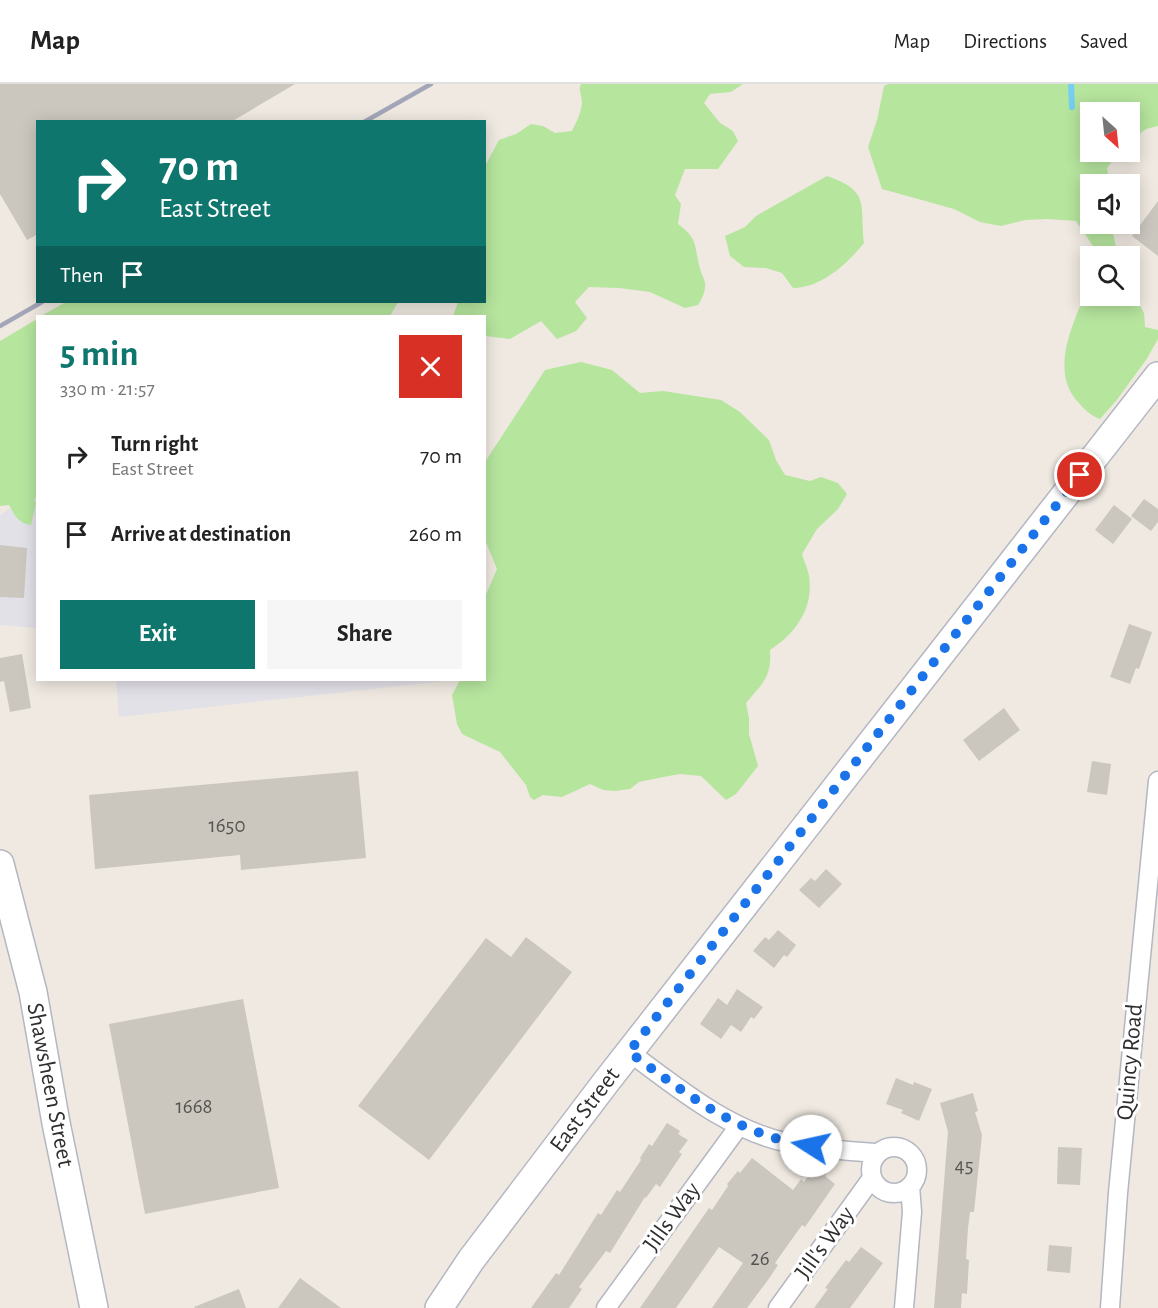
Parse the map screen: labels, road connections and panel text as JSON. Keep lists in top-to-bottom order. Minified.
{"streets":{"main road":["Shawsheen Street","East Street"],"street":["Quincy Road","Jills Way","Jill's Way"]},"house_numbers":["1650","1668","45","26"],"north":"bottom right","page":{"header":"Map","nav":["Map","Directions","Saved"],"turn":["70 m","East Street"],"then":"Then","heading":["5 min","330 m · 21:57"],"list":[{"name":"Turn right","note":"East Street","value":"70 m"},{"name":"Arrive at destination","value":"260 m"}],"buttons":["Exit","Share"]}}
